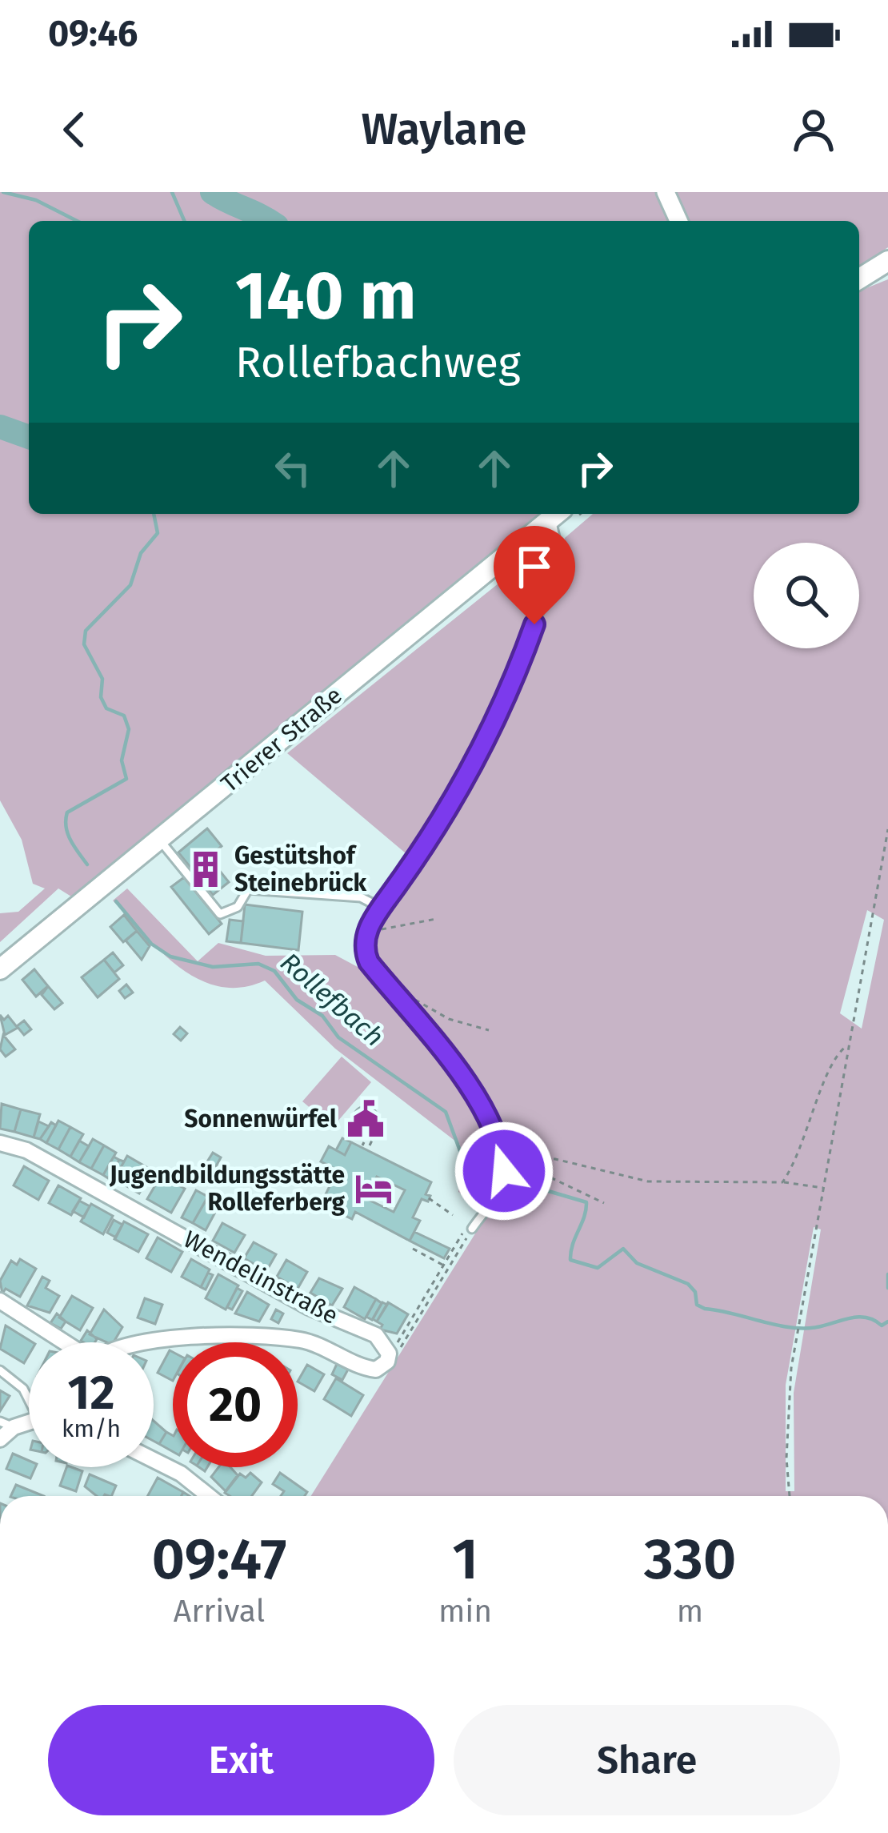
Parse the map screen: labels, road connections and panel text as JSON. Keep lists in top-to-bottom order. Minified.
{"streets":{"main road":["Trierer Straße"],"street":["Wendelinstraße"]},"water":["Rollefbach"],"places":{"building":["Gestütshof Steinebrück"],"public building":["Sonnenwürfel"],"hotel":["Jugendbildungsstätte Rolleferberg"]},"page":{"status":"09:46","header":"Waylane","turn":["140 m","Rollefbachweg"],"speed":"12 km/h","limit":"20","eta":["09:47","Arrival","1","min","330","m"],"buttons":["Exit","Share"]}}
